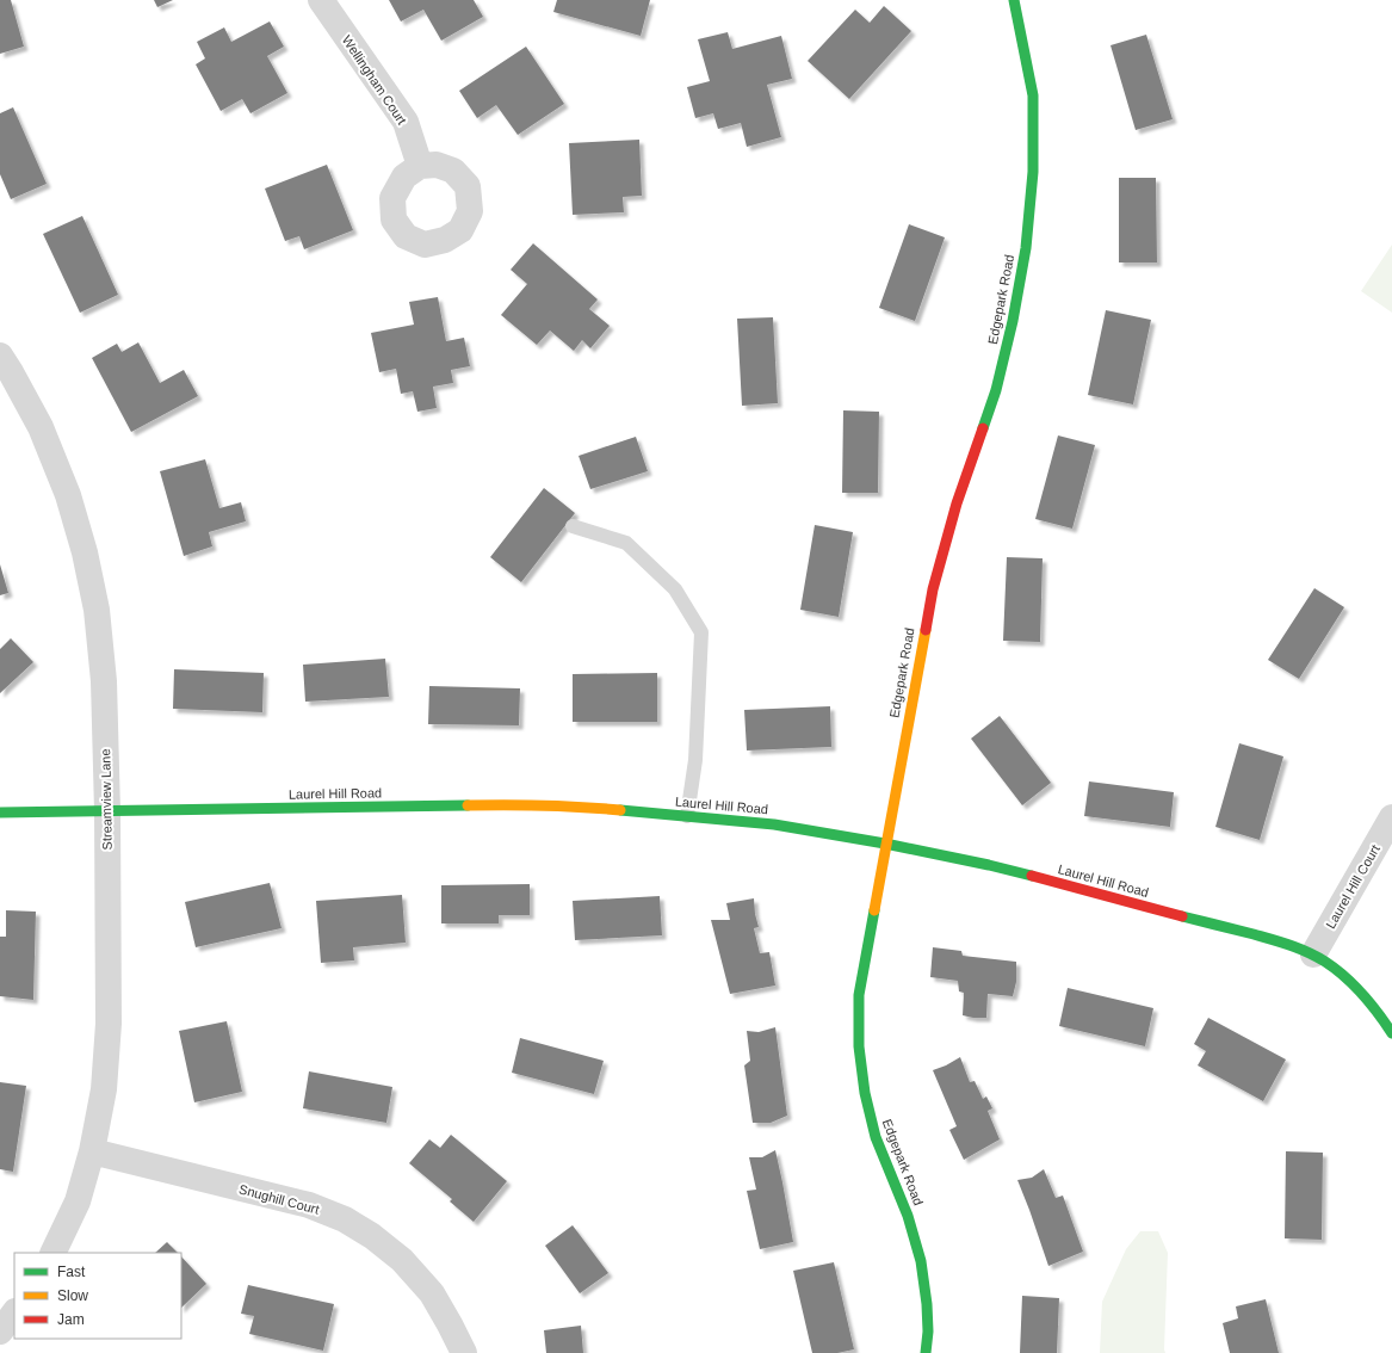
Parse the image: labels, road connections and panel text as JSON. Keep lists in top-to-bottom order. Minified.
{"streets":{"street":["Wellingham Court","Edgepark Road","Laurel Hill Road","Streamview Lane","Laurel Hill Court","Snughill Court"]},"crossings":[["Edgepark Road","Laurel Hill Road"],["Laurel Hill Road","Streamview Lane"],["Laurel Hill Road","Laurel Hill Court"],["Streamview Lane","Snughill Court"]],"legend":["Fast","Slow","Jam"]}
